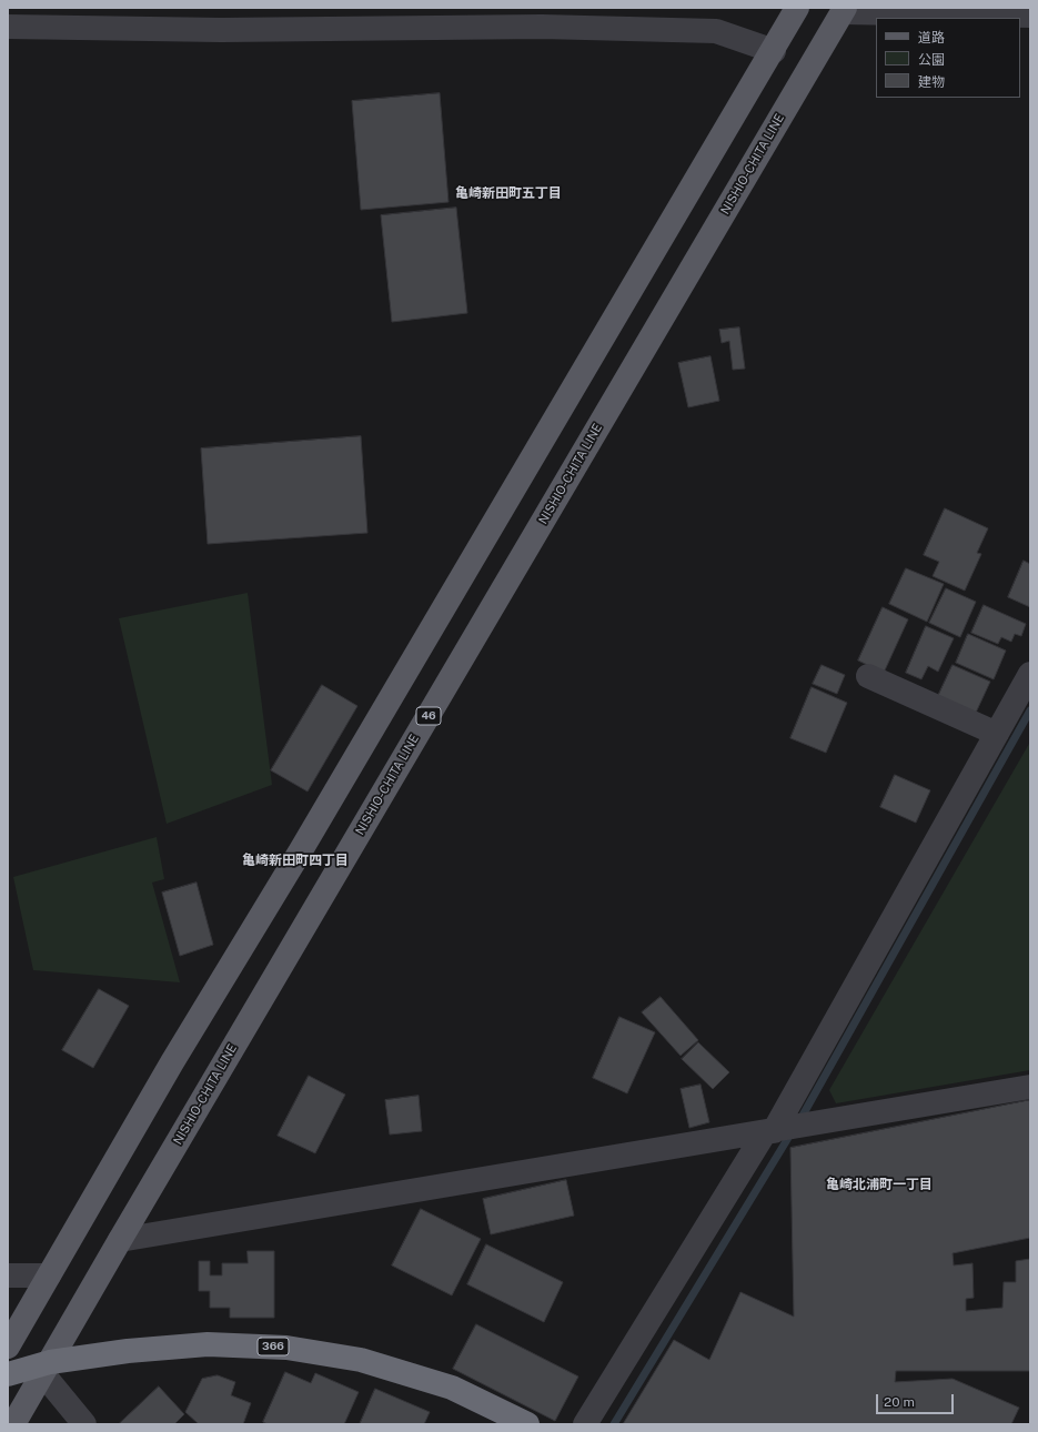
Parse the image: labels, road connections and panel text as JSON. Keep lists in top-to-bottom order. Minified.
{"streets":{"highway":["366"],"main road":["NISHIO-CHITA LINE","46"]},"crossings":[["NISHIO-CHITA LINE","366"]],"districts":["亀崎新田町五丁目","亀崎新田町四丁目","亀崎北浦町一丁目"],"legend":["道路","公園","建物"],"scale_bar":"20 m"}
